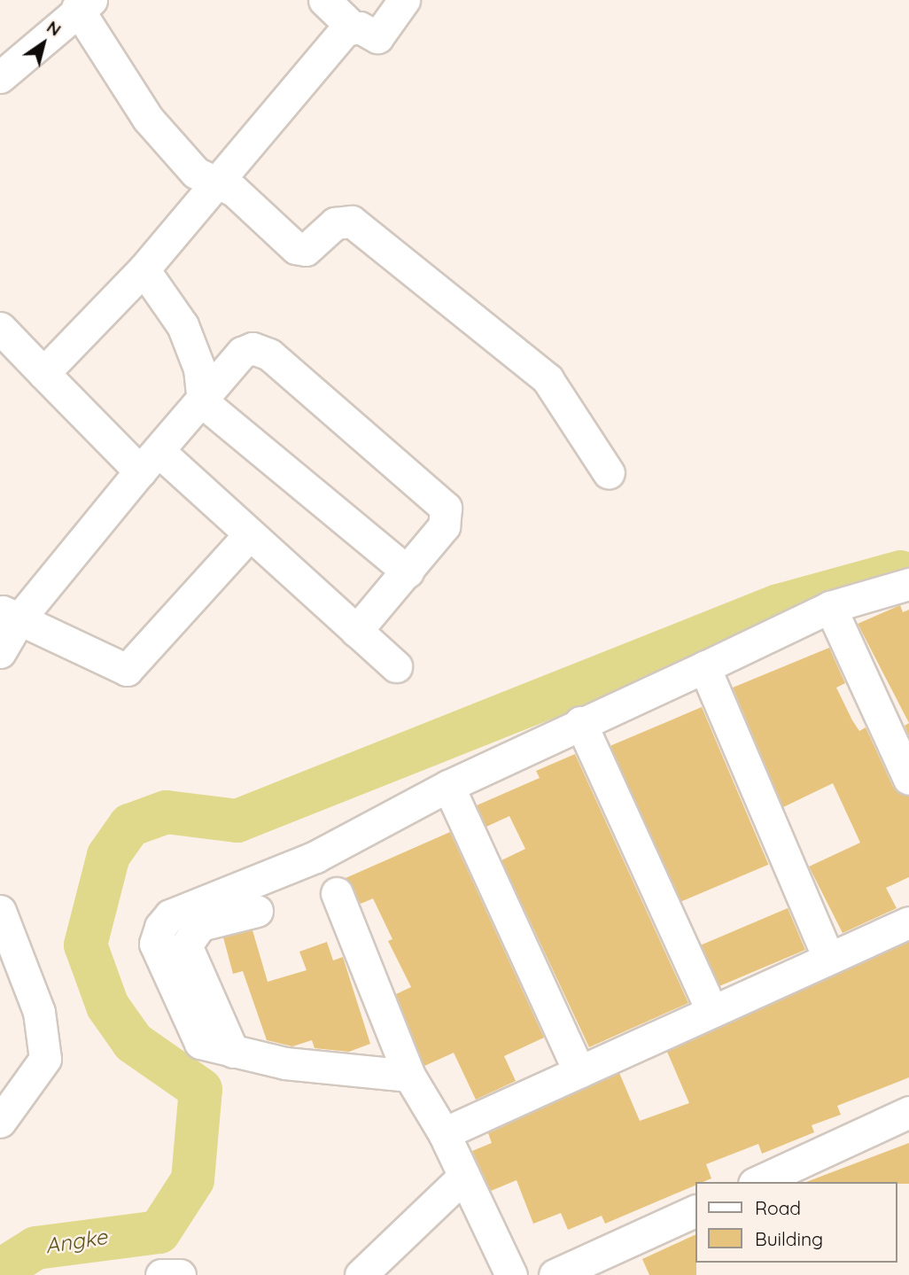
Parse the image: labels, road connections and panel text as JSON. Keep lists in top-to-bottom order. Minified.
{"water":["Angke"],"legend":["Road","Building"],"north":"top right"}
